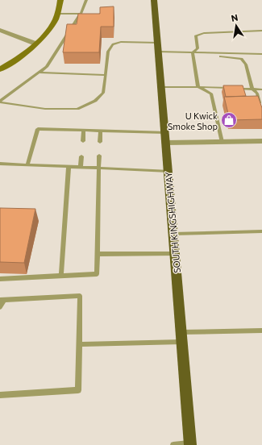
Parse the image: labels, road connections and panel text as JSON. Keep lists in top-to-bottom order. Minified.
{"streets":{"main road":["SOUTH KINGSHIGHWAY"]},"places":{"shop":["U Kwick Smoke Shop"]},"north":"top"}
